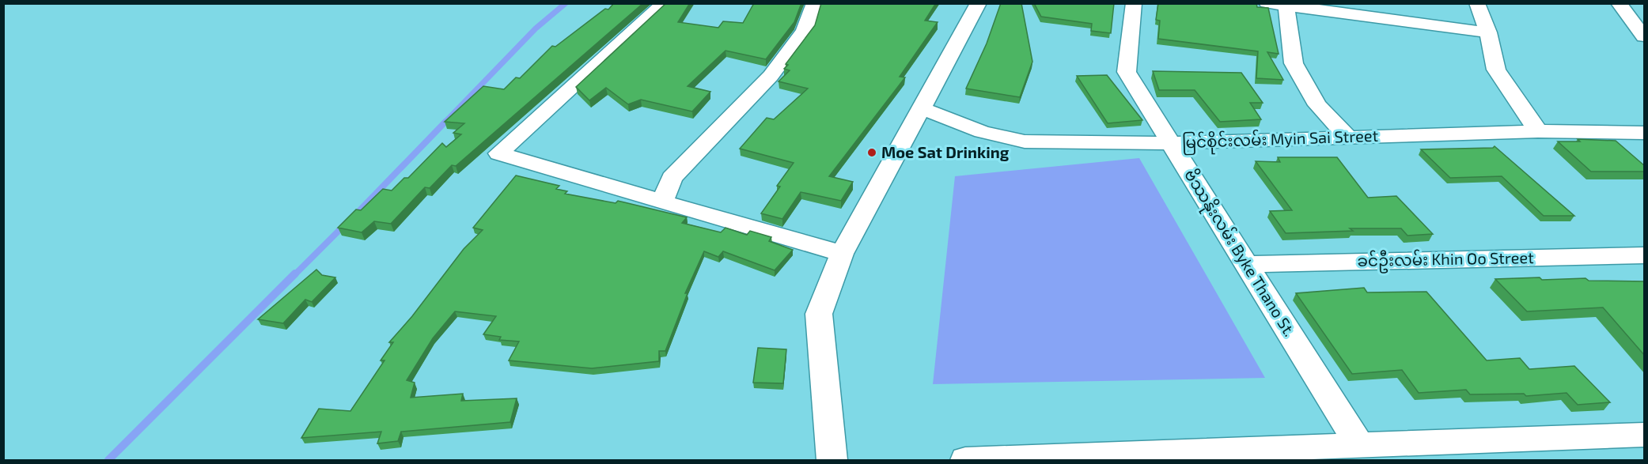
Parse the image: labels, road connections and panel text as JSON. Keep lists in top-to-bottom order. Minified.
{"streets":{"street":["မြင်စိုင်းလမ်း Myin Sai Street","ဗိဿနိုးလမ်း Byke Thano St.","ခင်ဦးလမ်း Khin Oo Street"]},"crossings":[["မြင်စိုင်းလမ်း Myin Sai Street","ဗိဿနိုးလမ်း Byke Thano St."],["ဗိဿနိုးလမ်း Byke Thano St.","ခင်ဦးလမ်း Khin Oo Street"]],"places":["Moe Sat Drinking"]}
